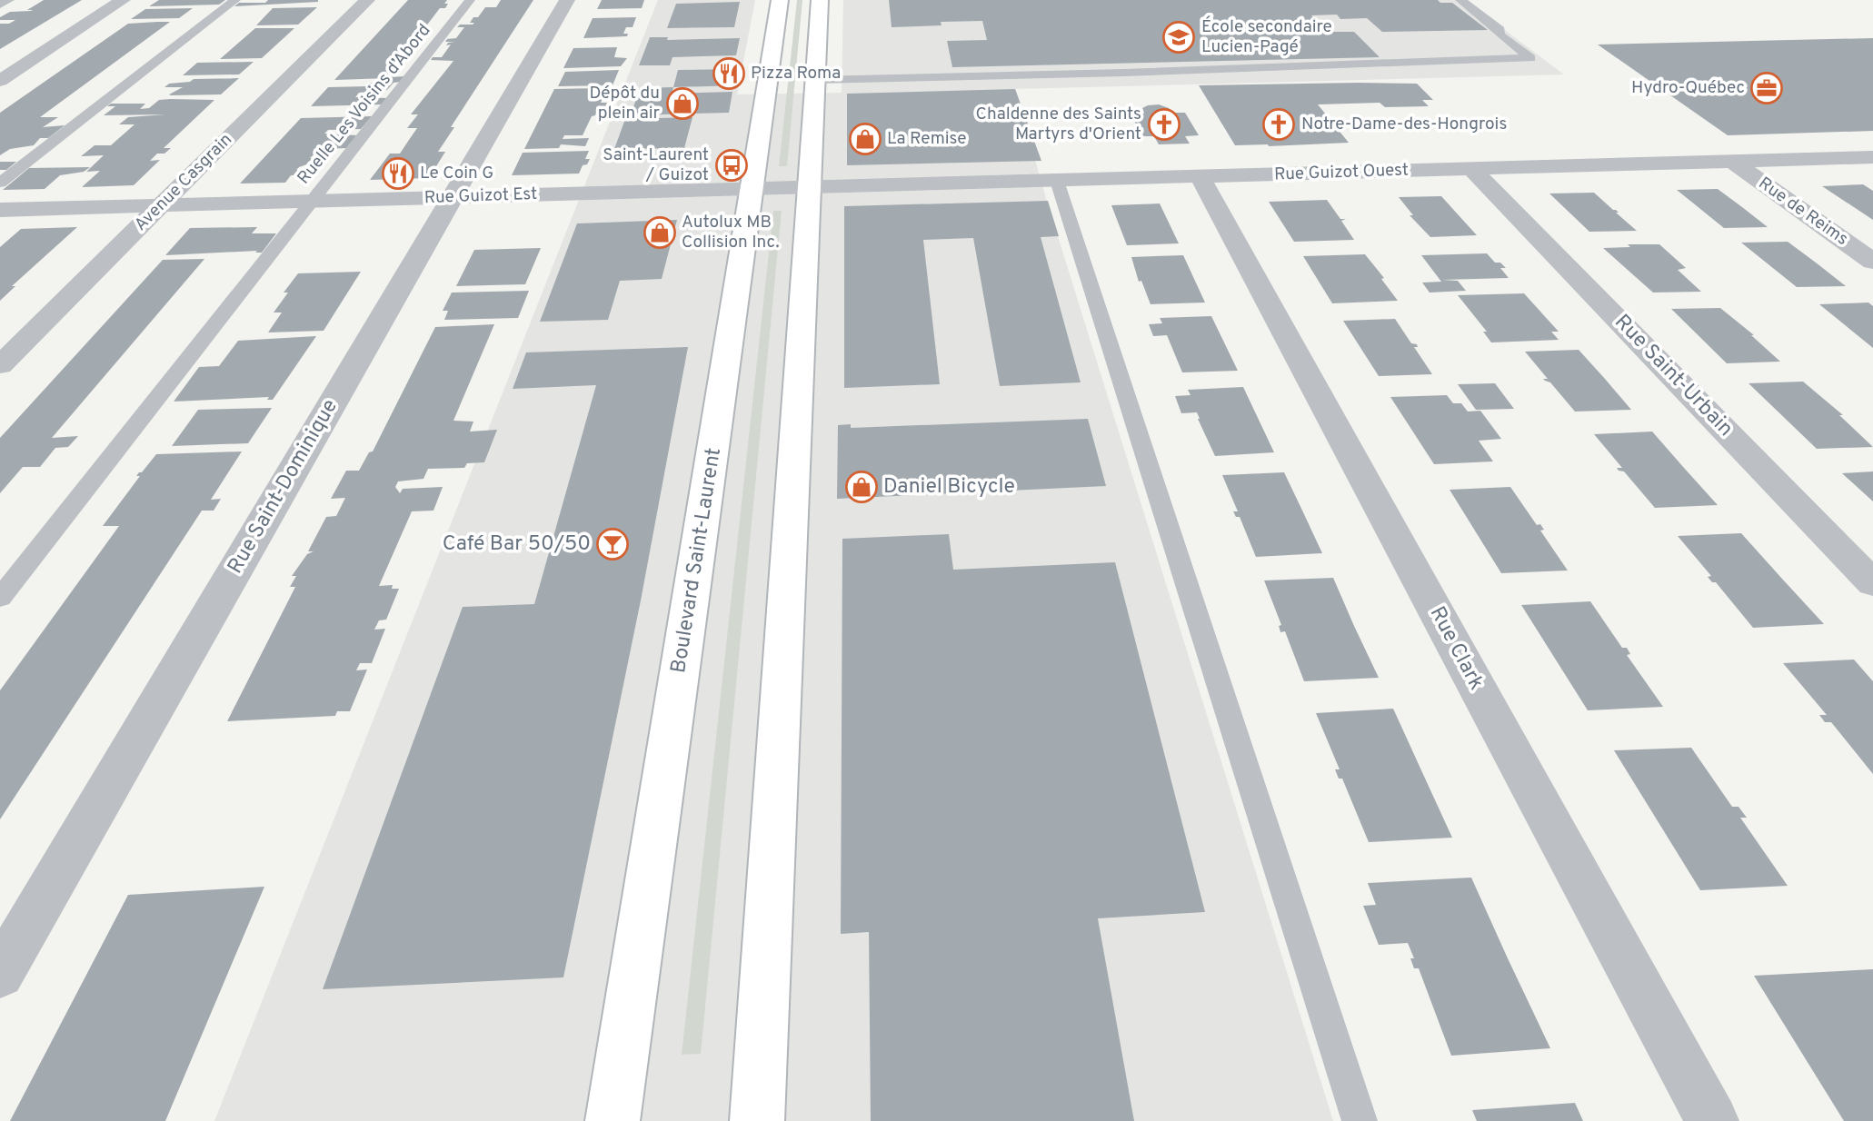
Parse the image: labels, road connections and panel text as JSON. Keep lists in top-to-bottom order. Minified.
{"streets":{"main road":["Boulevard Saint-Laurent"],"street":["Rue Guizot Ouest","Avenue Casgrain","Rue Guizot Est","Rue de Reims","Rue Saint-Urbain","Rue Saint-Dominique","Rue Clark"],"lane":["Ruelle Les Voisins d’Abord"]},"crossings":[["Ruelle Les Voisins d’Abord","Rue Guizot Est"],["Rue Guizot Ouest","Rue Guizot Est"],["Rue Guizot Ouest","Rue de Reims"],["Rue Guizot Ouest","Rue Saint-Urbain"],["Rue Guizot Ouest","Rue Clark"],["Avenue Casgrain","Rue Guizot Est"],["Rue Guizot Est","Rue Saint-Dominique"],["Rue Guizot Est","Boulevard Saint-Laurent"]],"places":{"school or university":["École secondaire Lucien-Pagé"],"restaurant":["Pizza Roma","Le Coin G"],"office":["Hydro-Québec"],"shop":["Dépôt du plein air","La Remise","Autolux MB Collision Inc.","Daniel Bicycle"],"church":["Chaldenne des Saints Martyrs d'Orient","Notre-Dame-des-Hongrois"],"bus stop":["Saint-Laurent / Guizot"],"bar":["Café Bar 50/50"]}}
